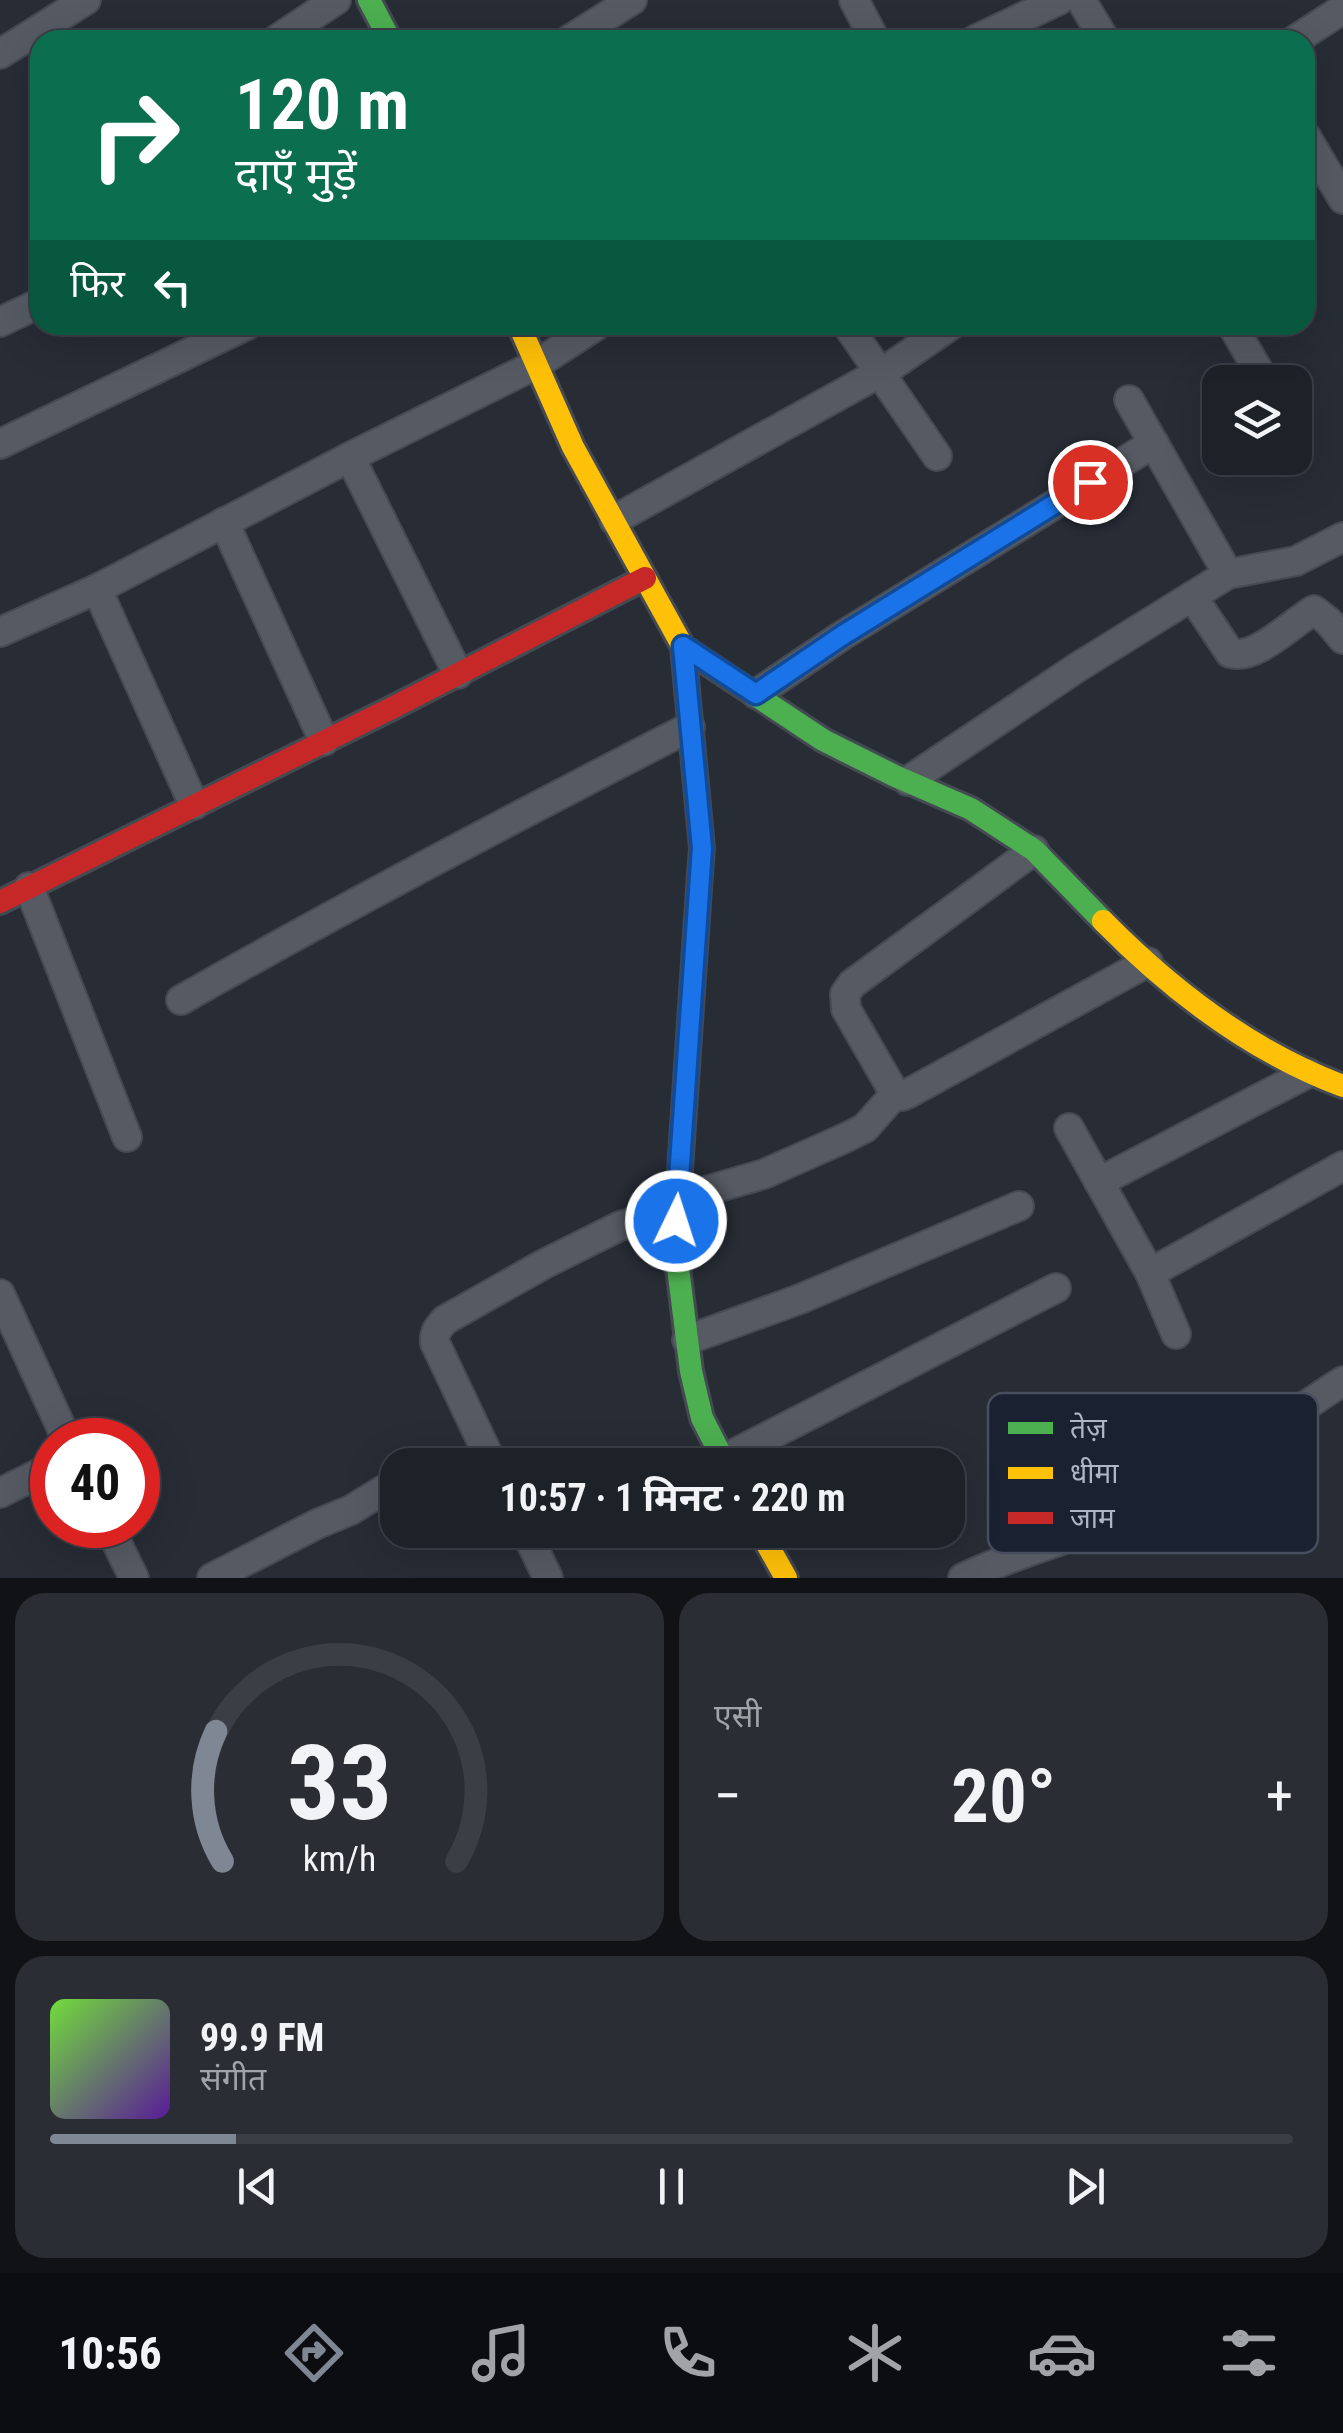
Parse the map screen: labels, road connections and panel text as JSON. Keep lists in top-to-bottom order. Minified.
{"legend":["तेज़","धीमा","जाम"],"page":{"turn":["120 m","दाएँ मुड़ें"],"then":"फिर","limit":"40","trip":"10:57 · 1 मिनट · 220 m","tile":"एसी","heat":["−","20°","+"],"song":["99.9 FM","संगीत"],"tabs":"10:56","gauge":["33","km/h"]}}
